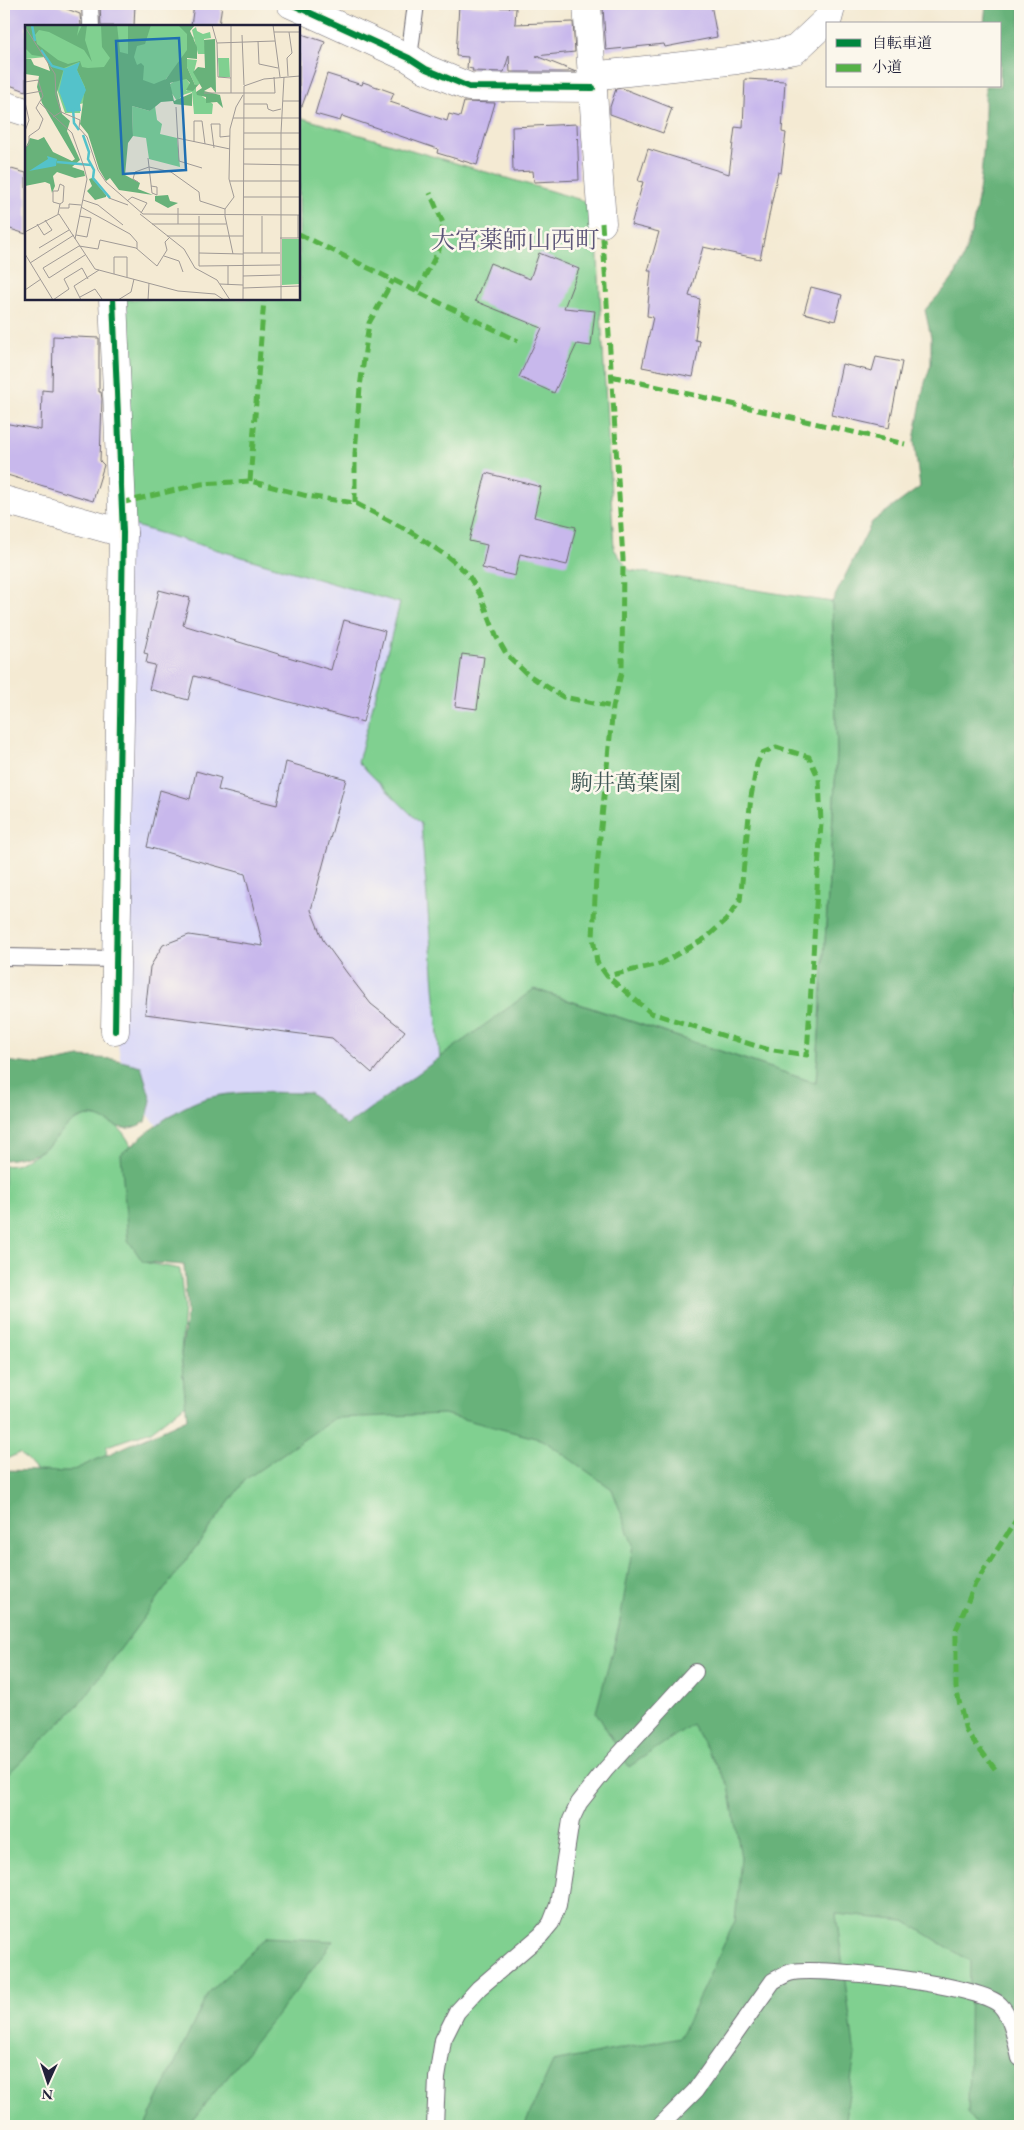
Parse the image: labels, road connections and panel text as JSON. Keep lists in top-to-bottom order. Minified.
{"districts":["大宮薬師山西町"],"parks":["駒井萬葉園"],"legend":["自転車道","小道"],"north":"bottom"}
